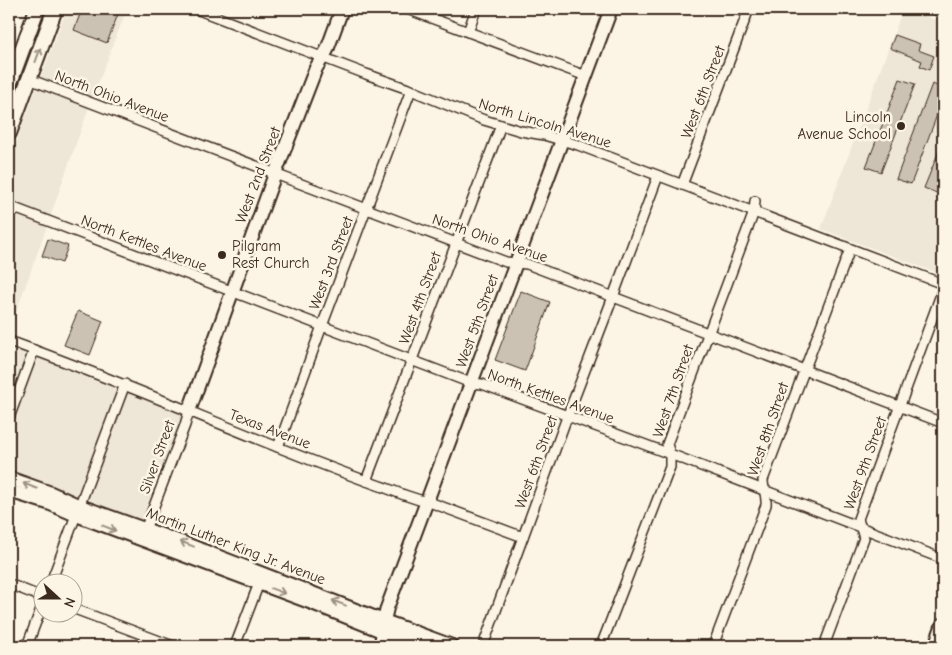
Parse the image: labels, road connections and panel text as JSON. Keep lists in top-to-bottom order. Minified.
{"streets":{"street":["West 6th Street","North Ohio Avenue","North Lincoln Avenue","West 2nd Street","North Kettles Avenue","West 3rd Street","West 4th Street","West 5th Street","West 7th Street","Texas Avenue","West 8th Street","Silver Street","West 9th Street","Martin Luther King Jr. Avenue"]},"crossings":[["West 6th Street","North Ohio Avenue"],["West 6th Street","North Lincoln Avenue"],["West 6th Street","North Kettles Avenue"],["West 6th Street","Texas Avenue"],["North Ohio Avenue","West 2nd Street"],["North Ohio Avenue","West 3rd Street"],["North Ohio Avenue","West 4th Street"],["North Ohio Avenue","West 5th Street"],["North Ohio Avenue","West 7th Street"],["North Ohio Avenue","West 8th Street"],["North Ohio Avenue","West 9th Street"],["North Lincoln Avenue","West 2nd Street"],["North Lincoln Avenue","West 3rd Street"],["North Lincoln Avenue","West 4th Street"],["North Lincoln Avenue","West 5th Street"],["North Lincoln Avenue","West 7th Street"],["North Lincoln Avenue","West 8th Street"],["West 2nd Street","North Kettles Avenue"],["West 2nd Street","Texas Avenue"],["West 2nd Street","Silver Street"],["North Kettles Avenue","West 3rd Street"],["North Kettles Avenue","West 4th Street"],["North Kettles Avenue","West 5th Street"],["North Kettles Avenue","West 7th Street"],["North Kettles Avenue","West 8th Street"],["North Kettles Avenue","West 9th Street"],["West 3rd Street","Texas Avenue"],["West 4th Street","Texas Avenue"],["West 5th Street","Texas Avenue"],["West 5th Street","Martin Luther King Jr. Avenue"],["Texas Avenue","Silver Street"],["Silver Street","Martin Luther King Jr. Avenue"]],"places":["Lincoln Avenue School","Pilgram Rest Church"],"north":"right"}
